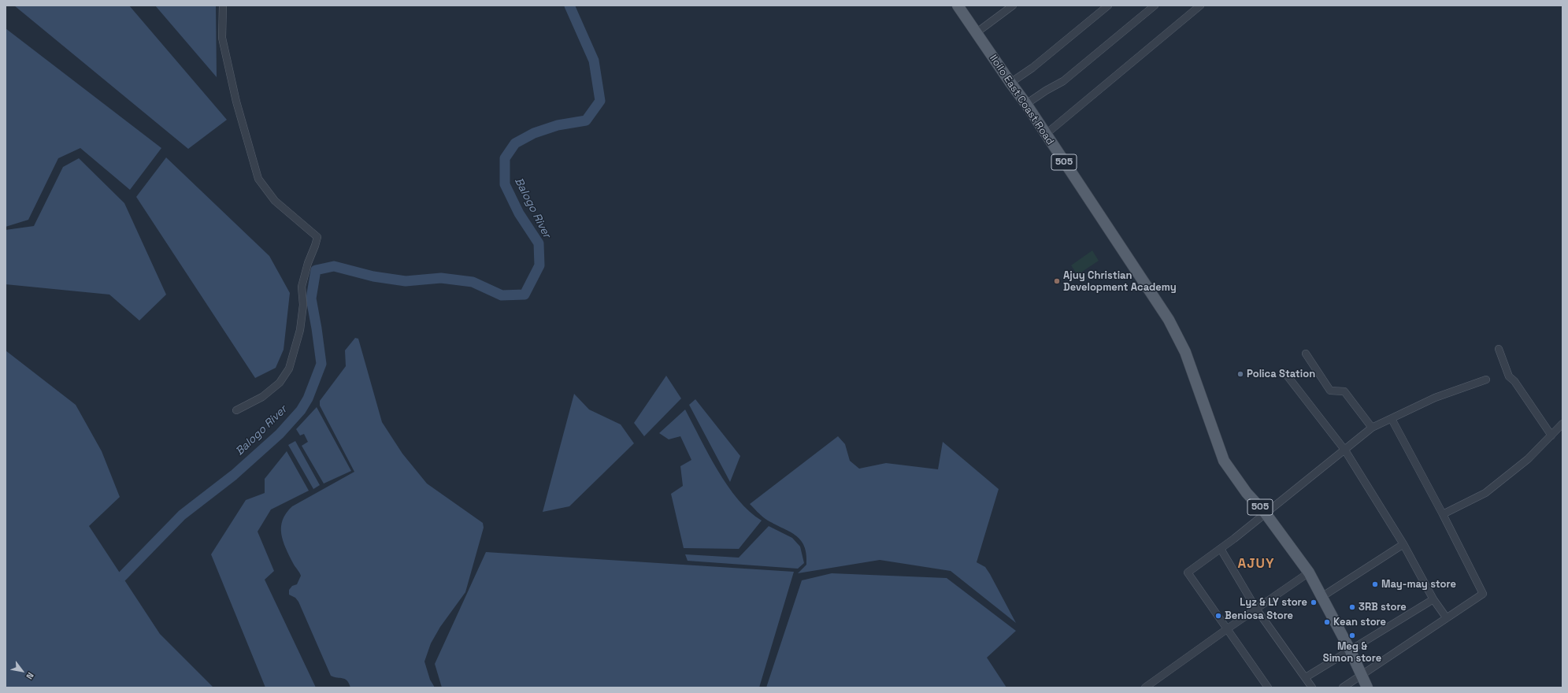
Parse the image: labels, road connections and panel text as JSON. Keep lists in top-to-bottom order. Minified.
{"streets":{"main road":["Iloilo East Coast Road","505"]},"crossings":[["Iloilo East Coast Road","505"]],"districts":["AJUY"],"water":["Balogo River"],"places":["Ajuy Christian Development Academy","Polica Station","May-may store","Lyz & LY store","3RB store","Beniosa Store","Kean store","Meg & Simon store"],"north":"bottom right"}
